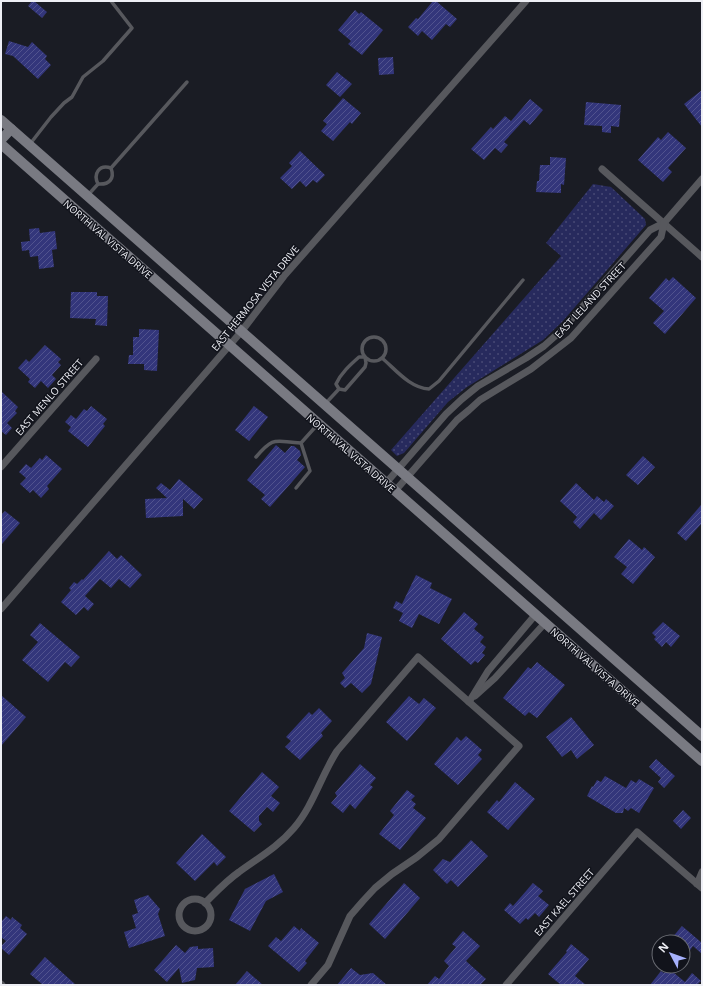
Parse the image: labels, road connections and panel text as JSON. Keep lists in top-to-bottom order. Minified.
{"streets":{"main road":["NORTH VAL VISTA DRIVE"],"street":["EAST HERMOSA VISTA DRIVE","EAST LELAND STREET","EAST MENLO STREET","EAST KAEL STREET"]},"crossings":[["NORTH VAL VISTA DRIVE","EAST HERMOSA VISTA DRIVE"],["NORTH VAL VISTA DRIVE","EAST LELAND STREET"]],"north":"top left"}
